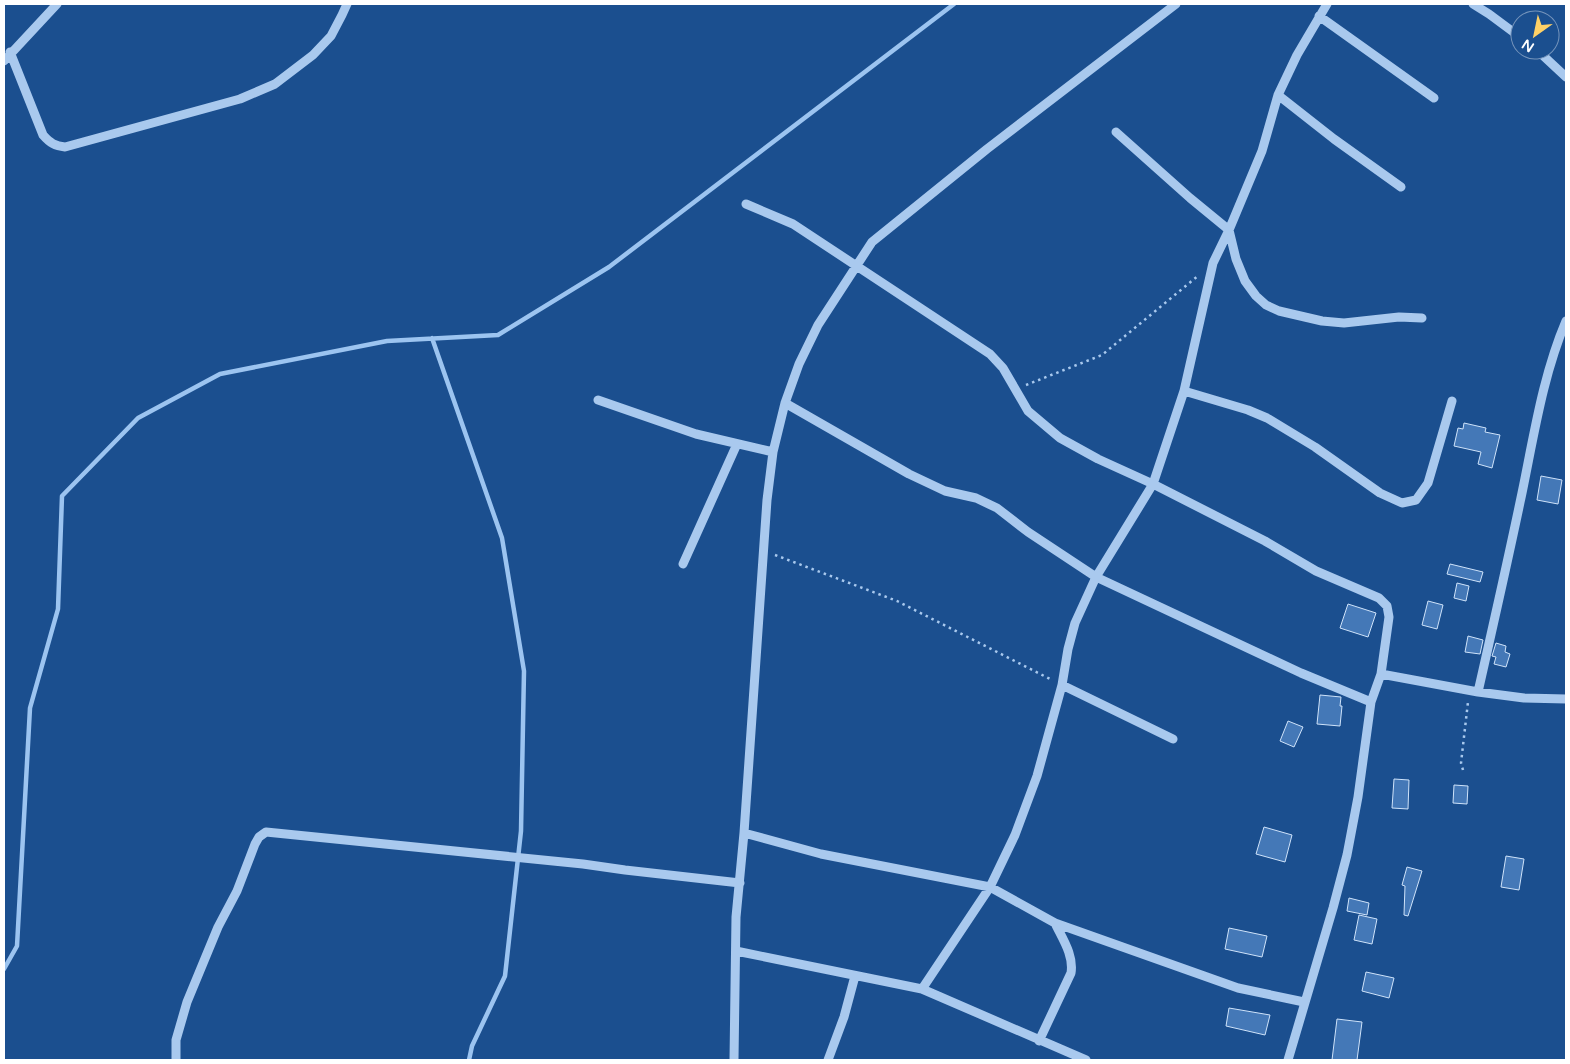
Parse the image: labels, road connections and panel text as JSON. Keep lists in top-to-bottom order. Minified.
{"north":"bottom left"}
